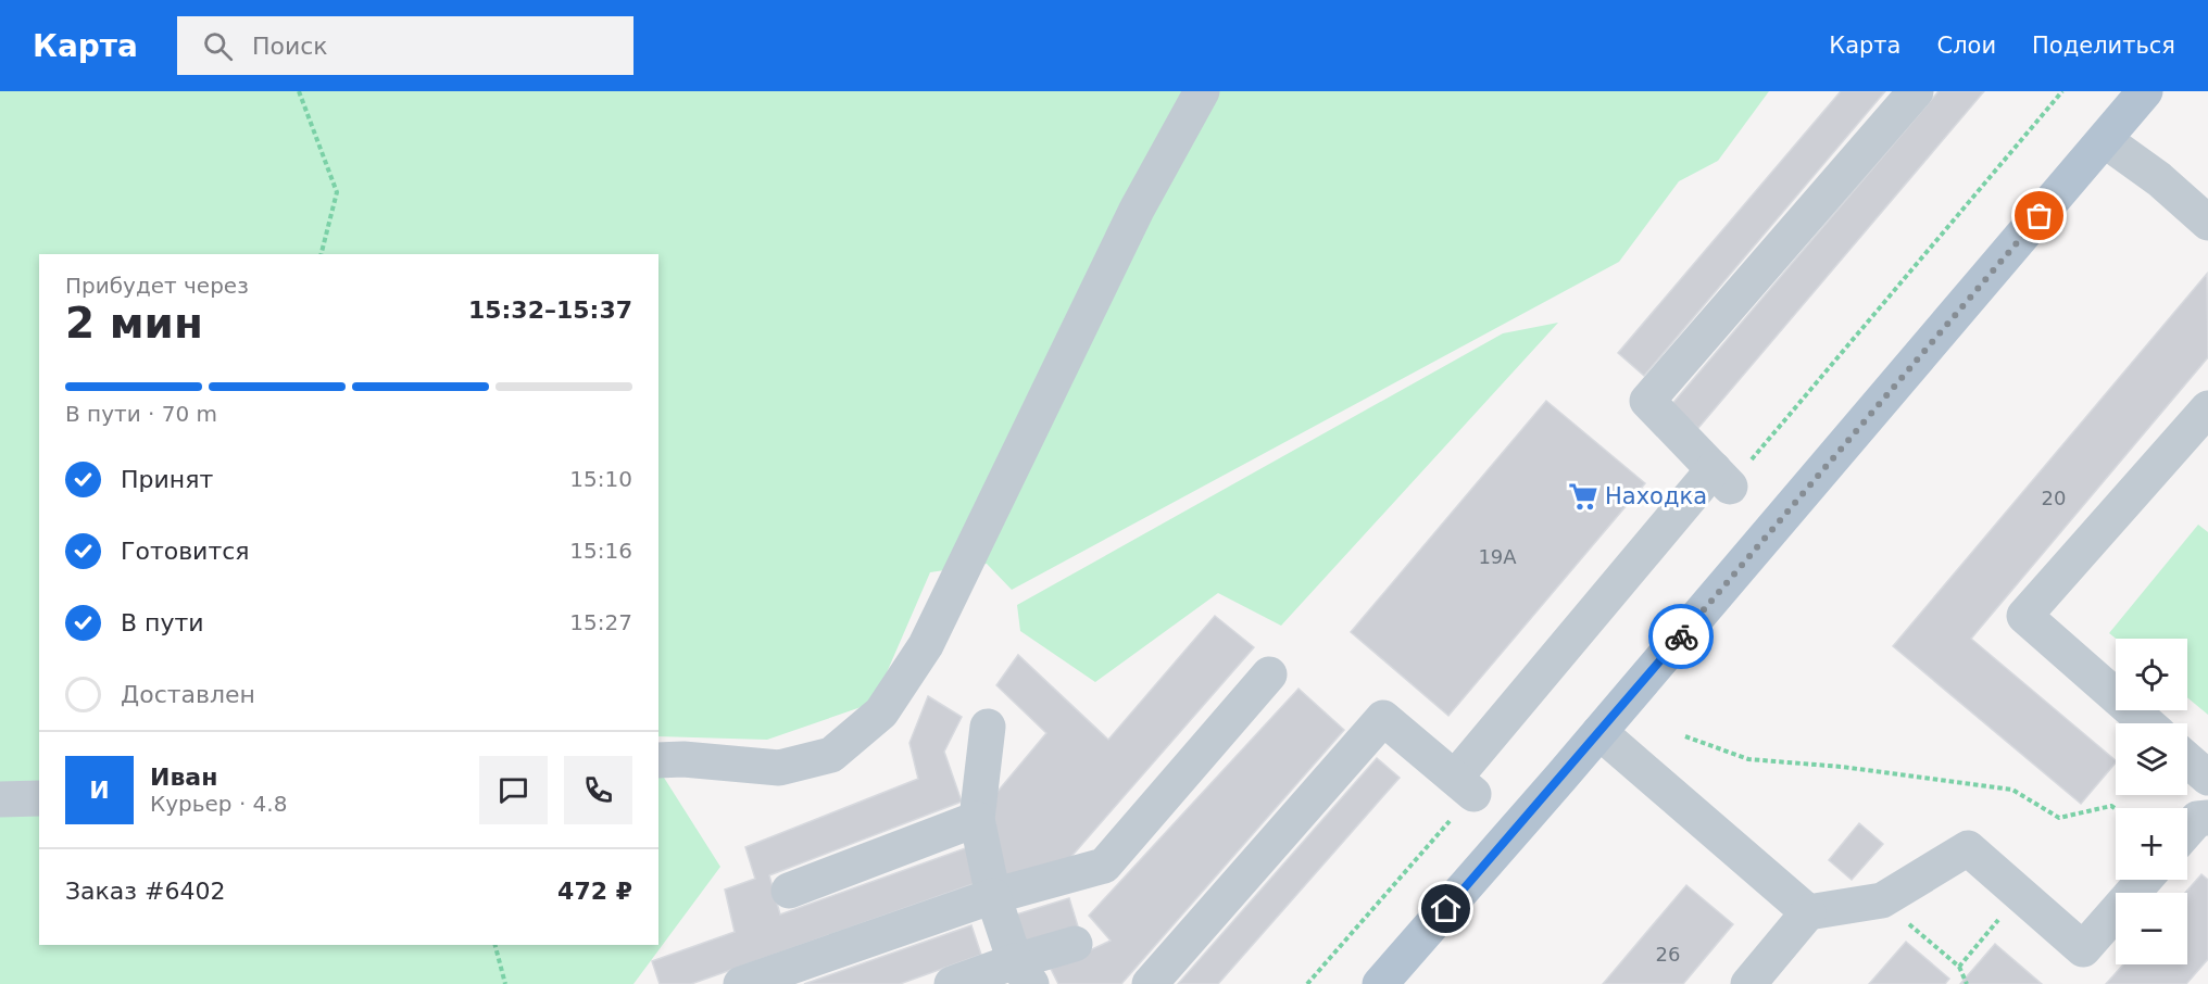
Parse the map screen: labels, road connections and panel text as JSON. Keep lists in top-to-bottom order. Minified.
{"places":{"supermarket":["Находка"]},"house_numbers":["20","19А","26"],"page":{"header":"Карта","search":"Поиск","nav":["Карта","Слои","Поделиться"],"heading":["2 мин","Прибудет через","15:32–15:37"],"panel":["Иван","Курьер · 4.8","Заказ #6402","472 ₽"],"bar":"В пути · 70 m","list":[["Принят","15:10"],["Готовится","15:16"],["В пути","15:27"],"Доставлен"],"map_buttons":["+","−"],"round":"И"}}
